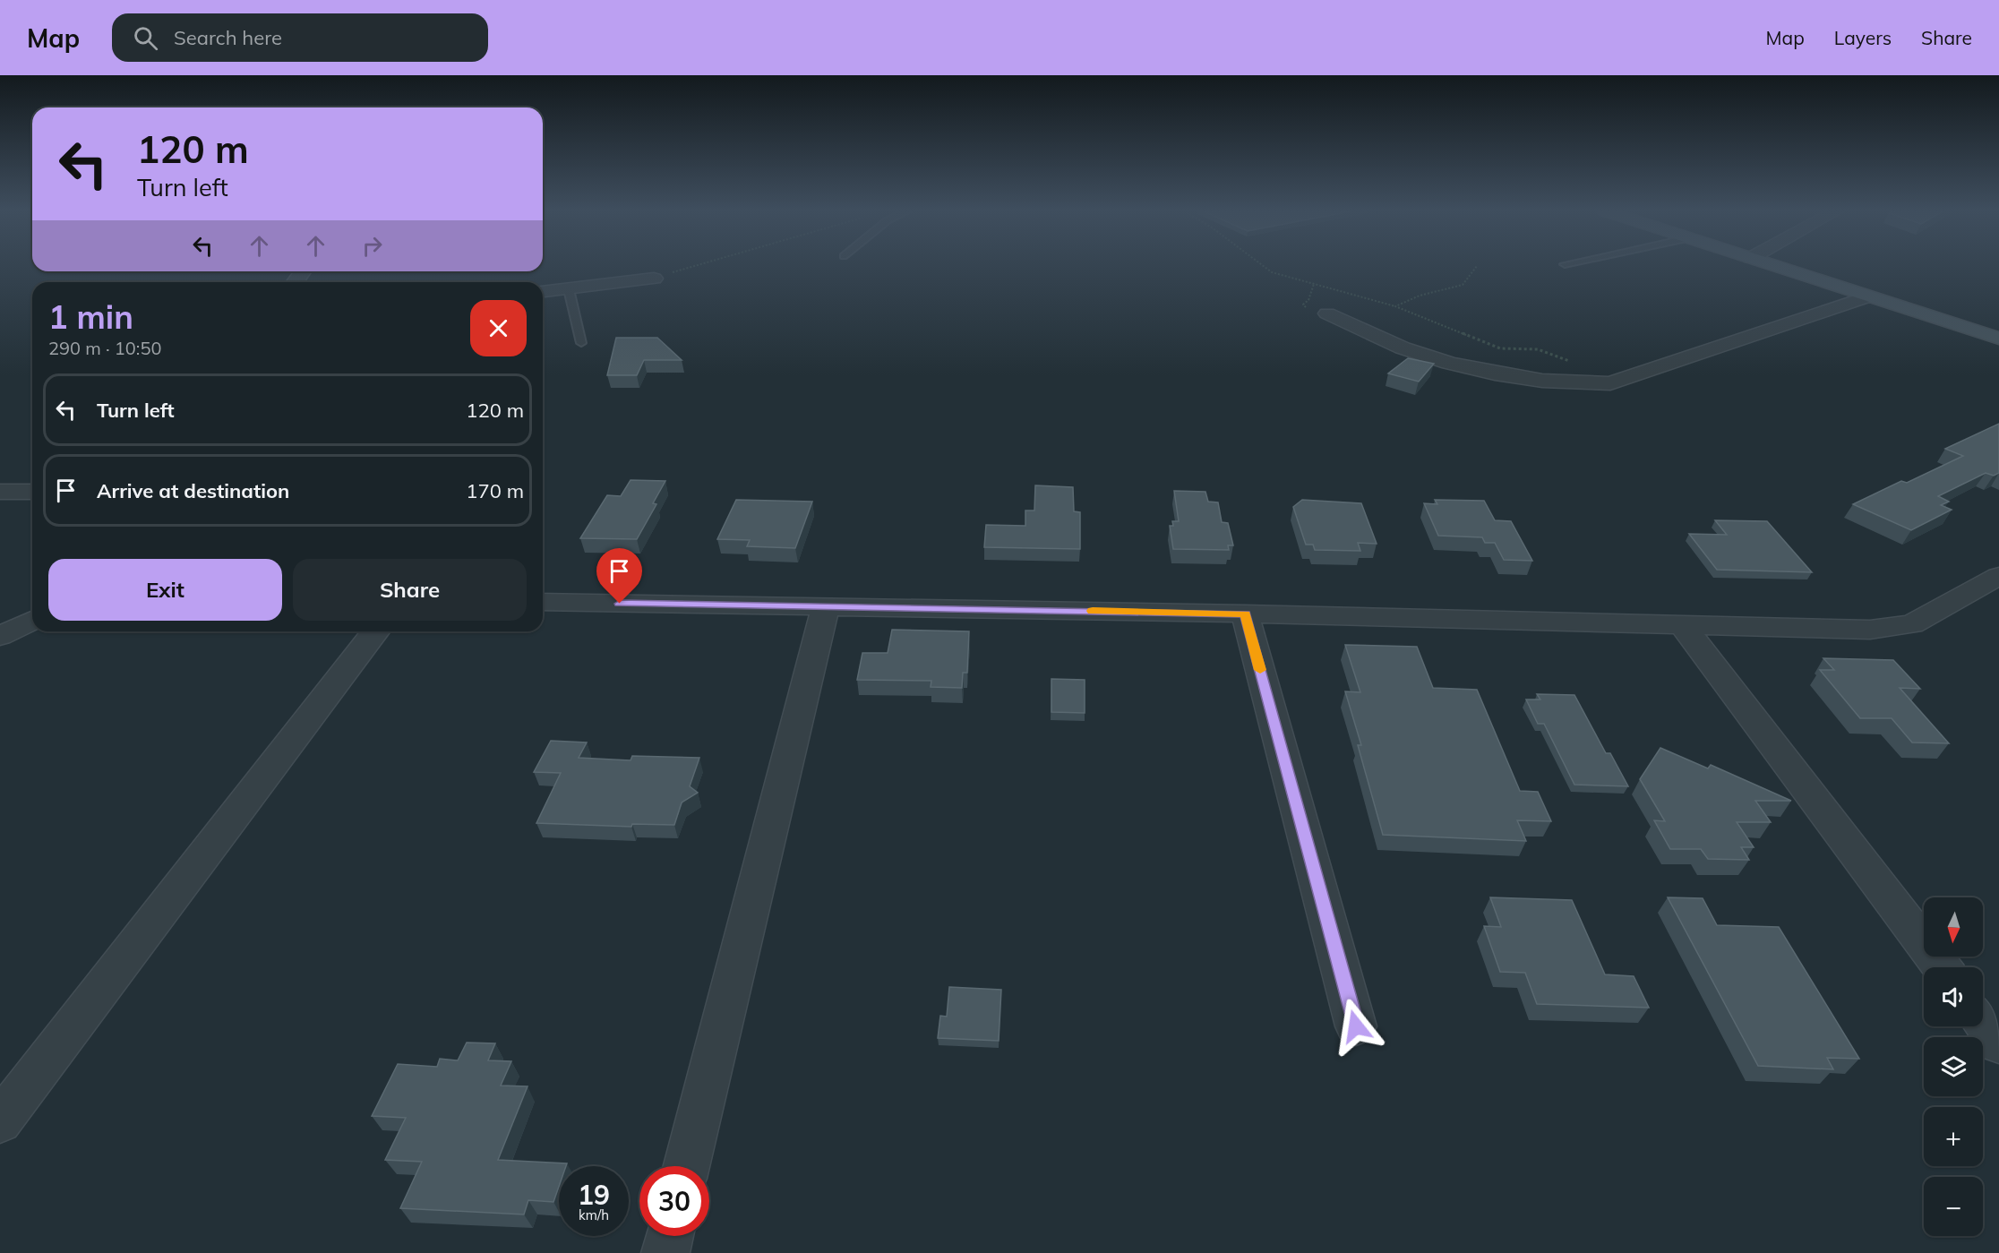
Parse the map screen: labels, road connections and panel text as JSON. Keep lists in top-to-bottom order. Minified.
{"north":"bottom","page":{"header":"Map","search":"Search here","nav":["Map","Layers","Share"],"turn":["120 m","Turn left"],"heading":["1 min","290 m · 10:50"],"list":[{"name":"Turn left","value":"120 m"},{"name":"Arrive at destination","value":"170 m"}],"buttons":["Exit","Share"],"map_buttons":["+","−"],"speed":"19 km/h","limit":"30"}}
